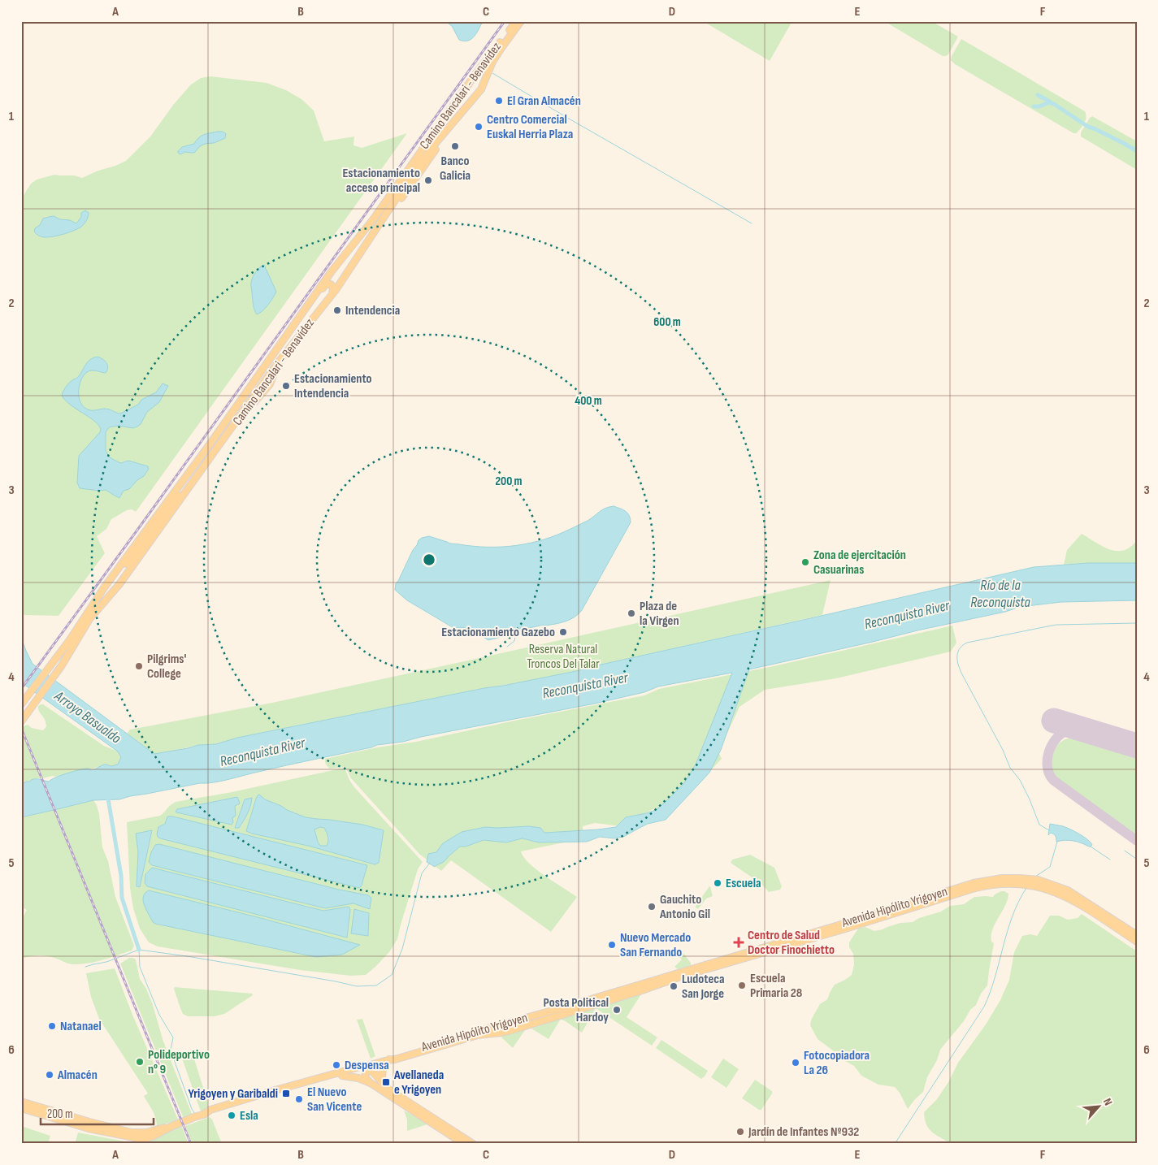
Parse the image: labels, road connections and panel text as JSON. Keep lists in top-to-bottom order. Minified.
{"streets":{"main road":["Camino Bancalari - Benavídez","Avenida Hipólito Yrigoyen"]},"water":["Río de la Reconquista","Reconquista River","Arroyo Basualdo"],"parks":["Reserva Natural Troncos Del Talar"],"places":{"other":["El Gran Almacén","Centro Comercial Euskal Herria Plaza","Banco Galicia","Estacionamiento acceso principal","Intendencia","Estacionamiento Intendencia","Zona de ejercitación Casuarinas","Plaza de la Virgen","Estacionamiento Gazebo","Pilgrims' College","Escuela","Gauchito Antonio Gil","Nuevo Mercado San Fernando","Escuela Primaria 28","Ludoteca San Jorge","Posta Political Hardoy","Natanael","Polideportivo n° 9","Fotocopiadora La 26","Despensa","Almacén","El Nuevo San Vicente","Esla","Jardín de Infantes Nº932"],"health":["Centro de Salud Doctor Finochietto"],"transit":["Avellaneda e Yrigoyen","Yrigoyen y Garibaldi"]},"scale_bar":"200 m","north":"top right","grid":{"columns":["A","B","C","D","E","F"],"rows":["1","2","3","4","5","6"]},"rings":["600 m","400 m","200 m"]}
